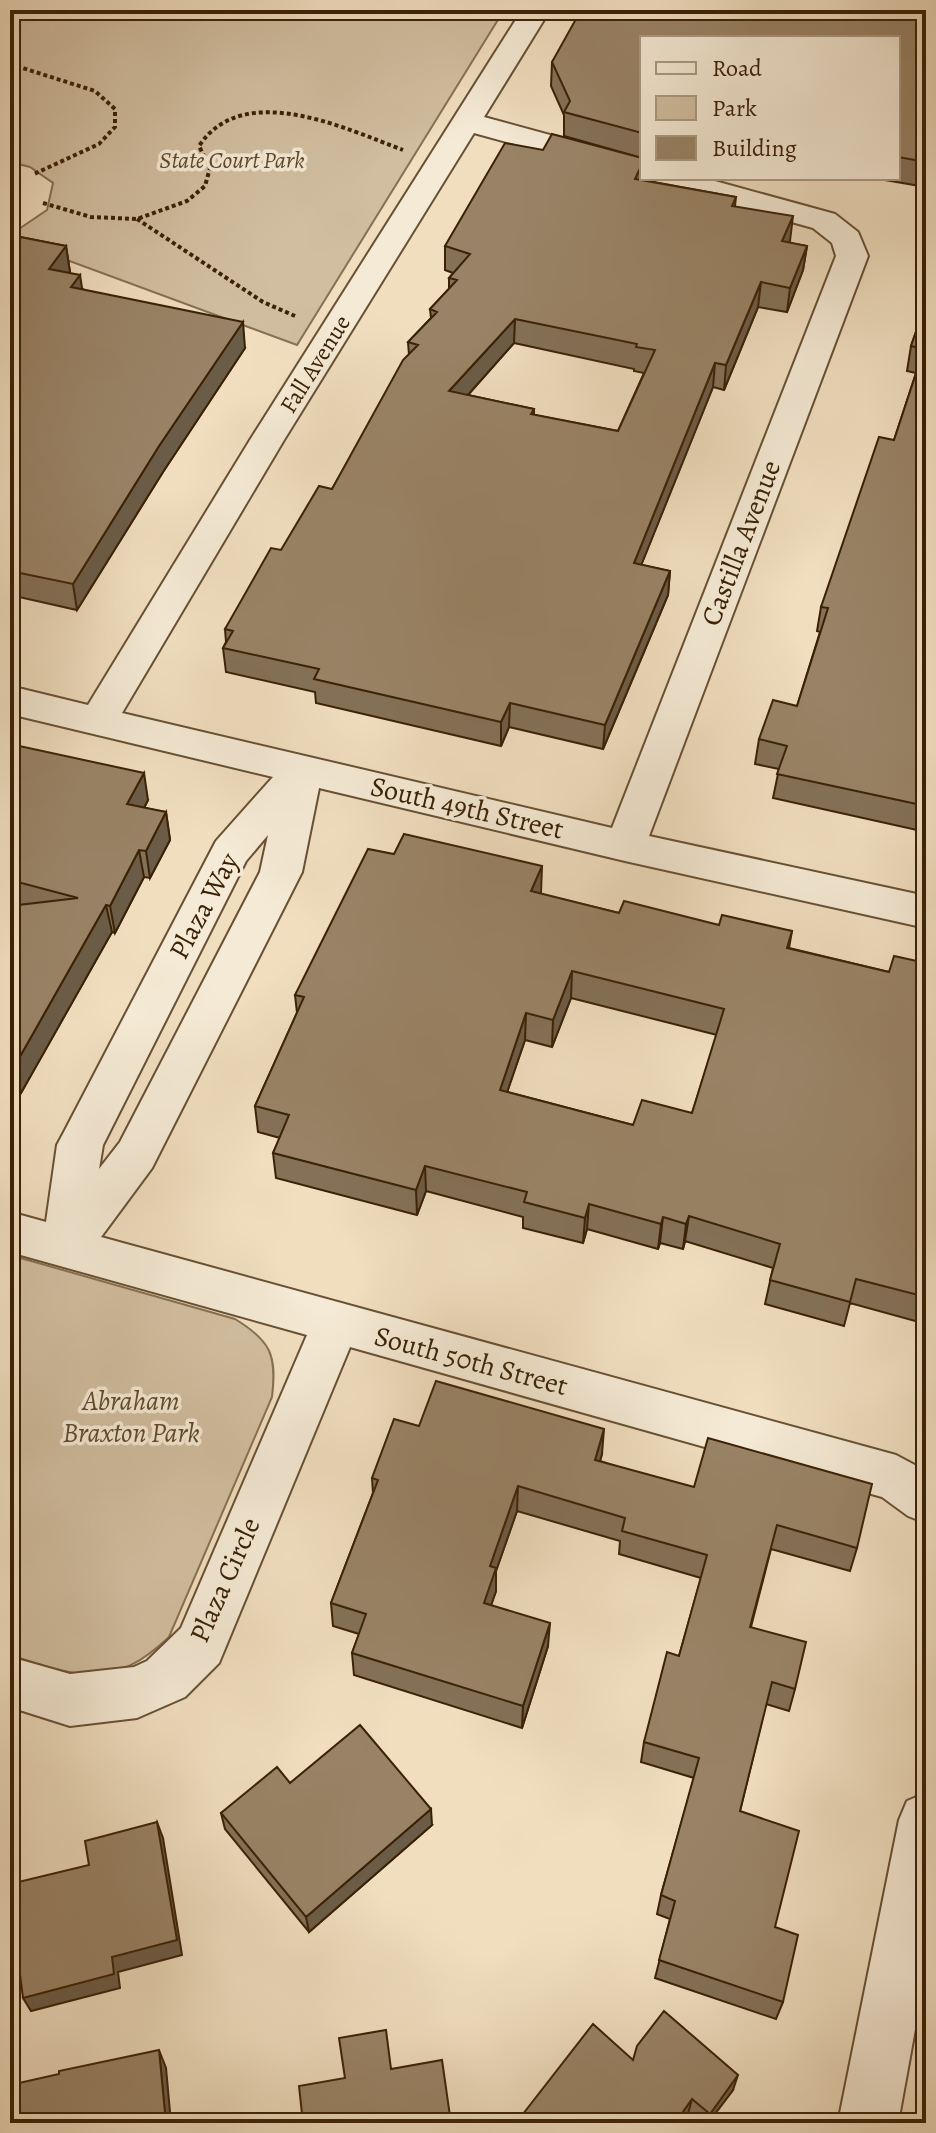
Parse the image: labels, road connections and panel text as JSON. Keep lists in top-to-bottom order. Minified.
{"streets":{"street":["Fall Avenue","Castilla Avenue","South 49th Street","Plaza Way","South 50th Street","Plaza Circle"]},"crossings":[["Fall Avenue","South 49th Street"],["Castilla Avenue","South 49th Street"],["South 49th Street","Plaza Way"],["Plaza Way","South 50th Street"],["South 50th Street","Plaza Circle"]],"parks":["State Court Park","Abraham Braxton Park"],"legend":["Road","Park","Building"]}
